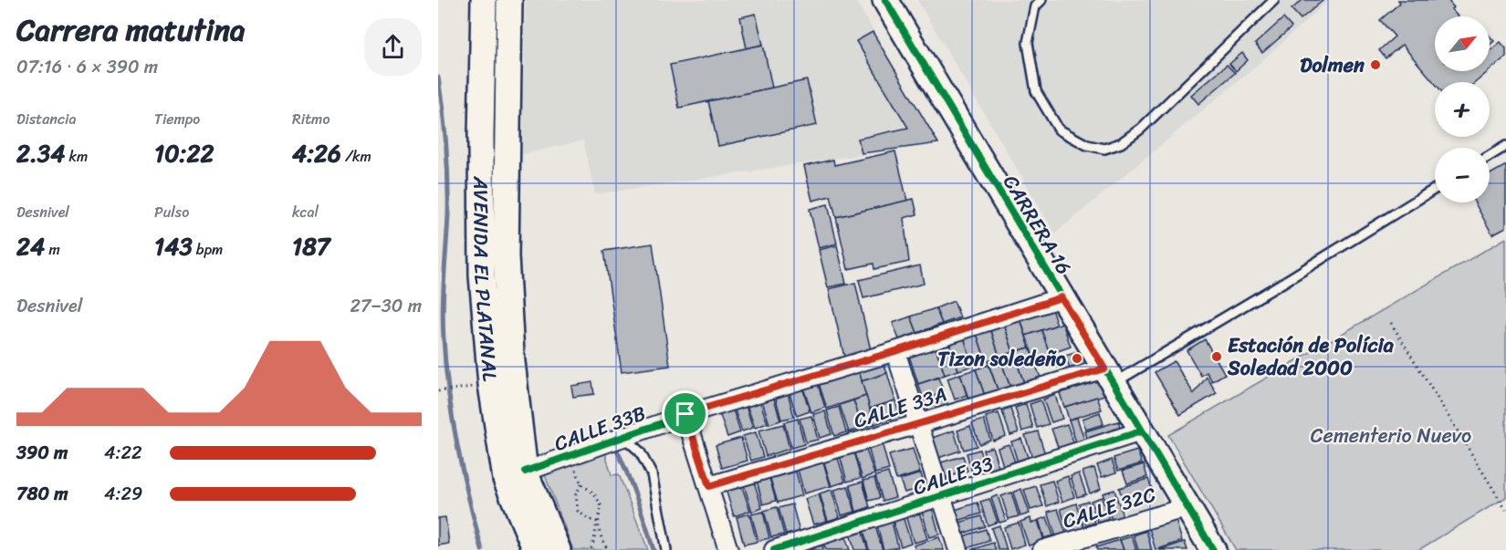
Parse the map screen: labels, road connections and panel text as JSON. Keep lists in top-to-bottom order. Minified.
{"streets":{"main road":["CARRERA 16","AVENIDA EL PLATANAL"],"street":["CALLE 33A","CALLE 33B","CALLE 33","CALLE 32C"]},"crossings":[["CARRERA 16","CALLE 33A"],["CARRERA 16","CALLE 33B"],["CARRERA 16","CALLE 33"],["CARRERA 16","CALLE 32C"],["AVENIDA EL PLATANAL","CALLE 33B"]],"parks":["Cementerio Nuevo"],"places":["Dolmen","Estación de Polícia Soledad 2000","Tizon soledeño"],"north":"top right","page":{"heading":["Carrera matutina","07:16 · 6 × 390 m"],"map_buttons":["+","−"],"stats":[["Distancia","2.34 km"],["Tiempo","10:22"],["Ritmo","4:26 /km"],["Desnivel","24 m"],["Pulso","143 bpm"],["kcal","187"]],"chart":["Desnivel","27–30 m"],"list":[{"name":"390 m","note":"4:22"},{"name":"780 m","note":"4:29"}]}}
